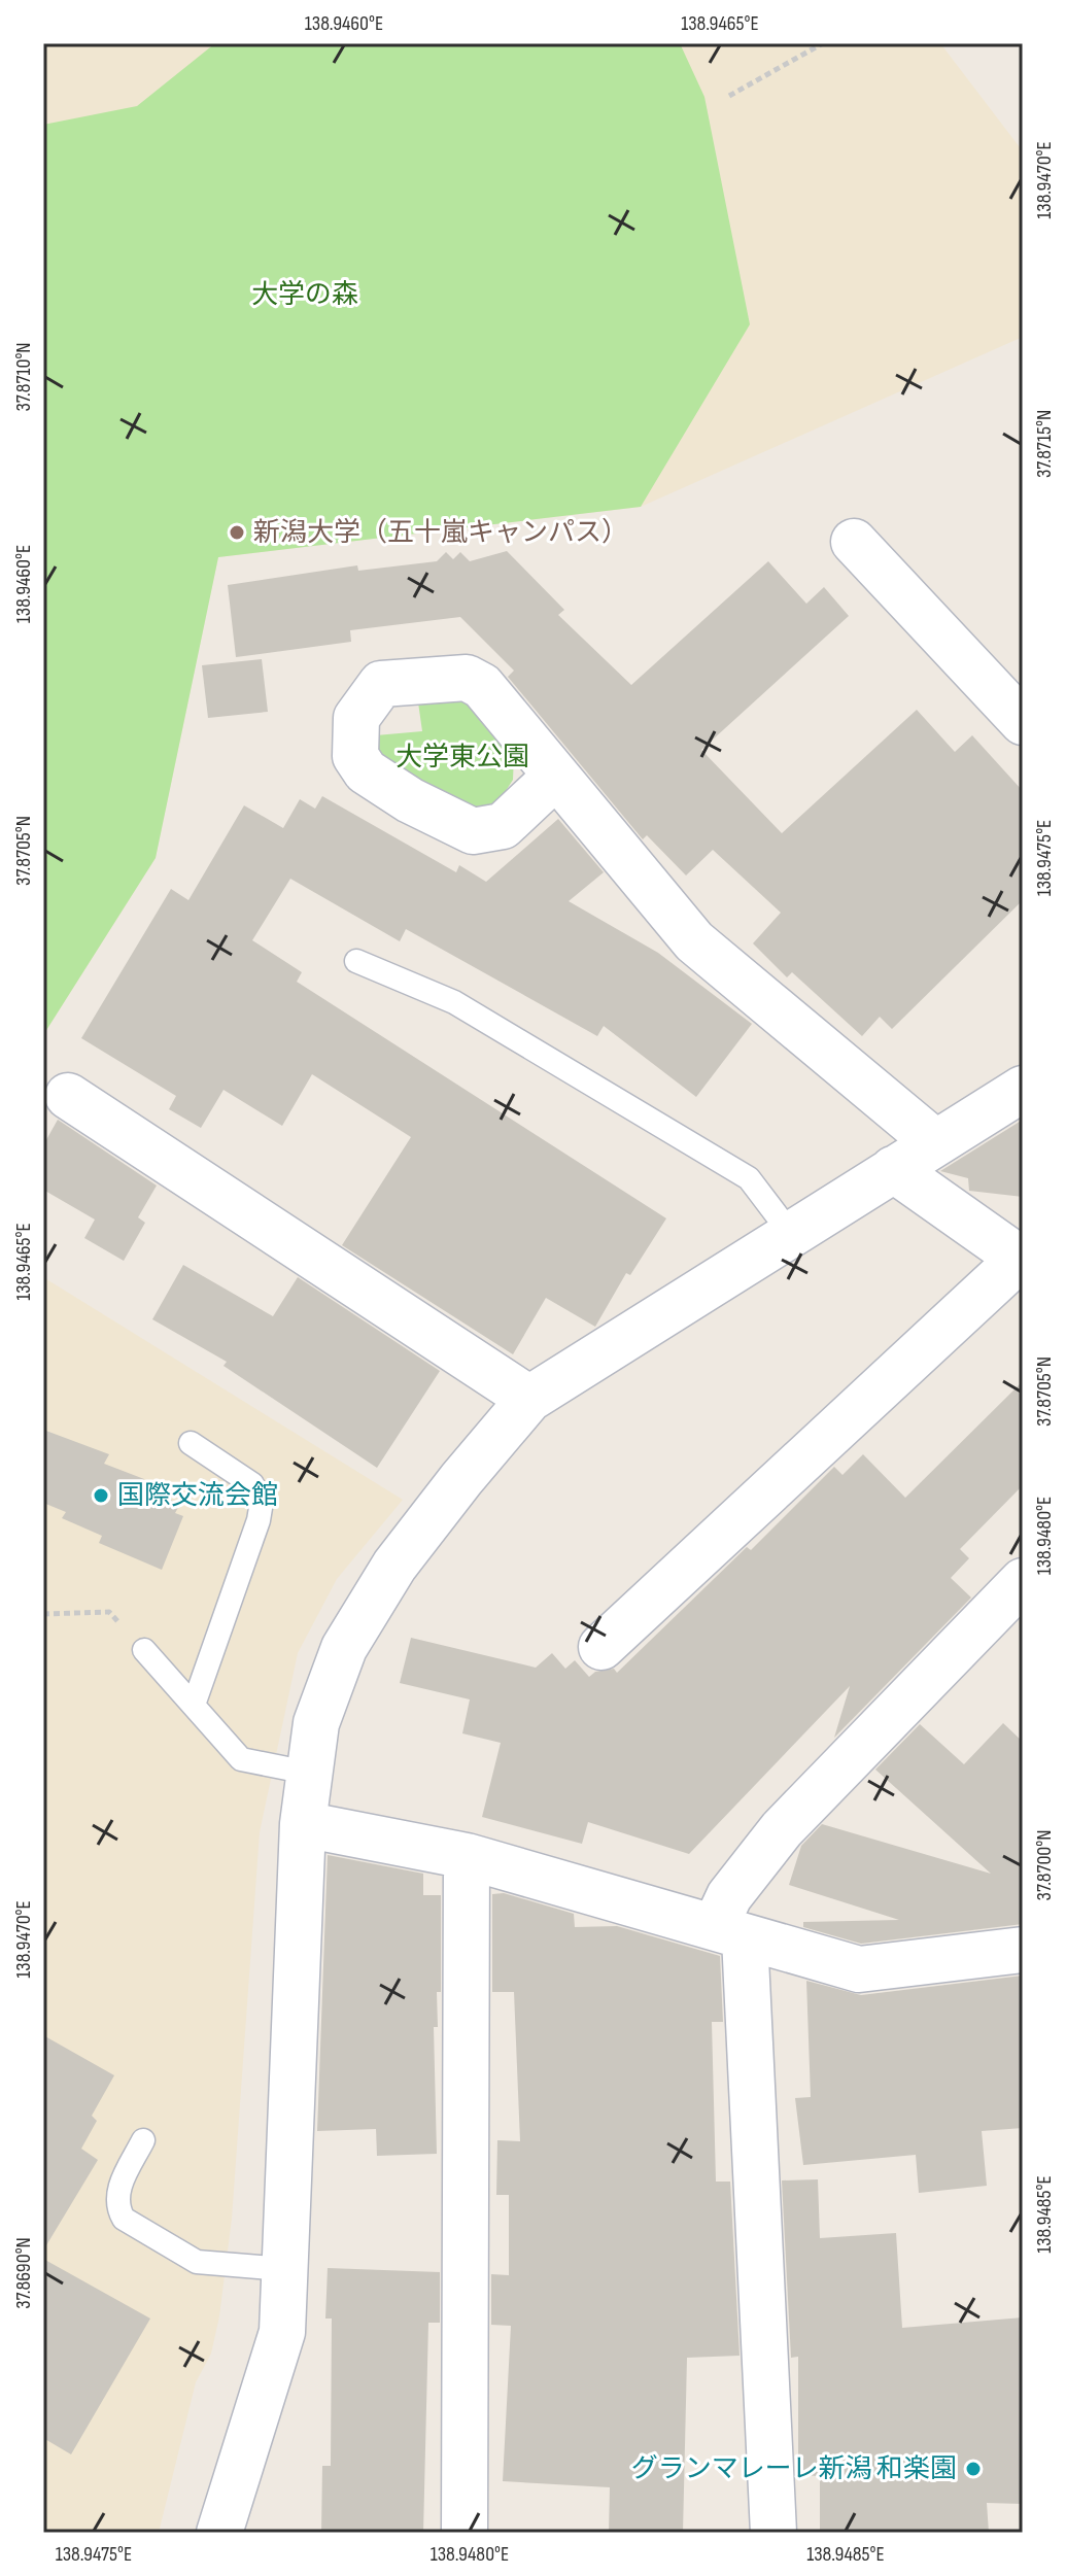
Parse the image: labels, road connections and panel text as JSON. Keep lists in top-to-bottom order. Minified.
{"parks":["大学の森","大学東公園"],"places":["新潟大学（五十嵐キャンパス）","国際交流会館","グランマレーレ新潟 和楽園"],"coordinates":["138.9460°E","138.9465°E","138.9470°E","37.8710°N","37.8715°N","37.8705°N","138.9475°E","138.9480°E","37.8700°N","138.9485°E","37.8690°N"]}
